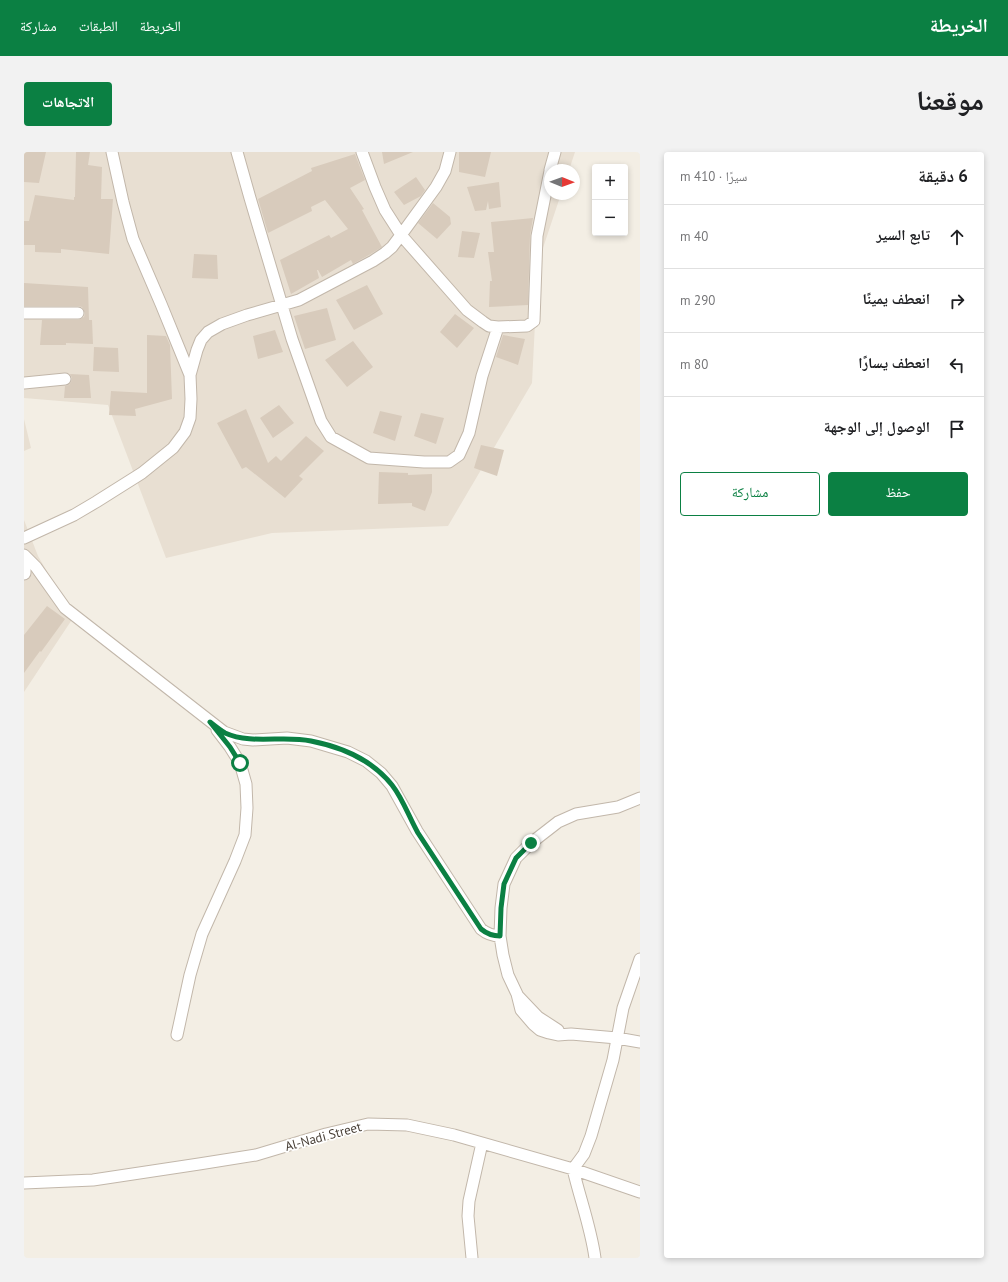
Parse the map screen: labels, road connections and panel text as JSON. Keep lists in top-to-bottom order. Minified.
{"streets":{"street":["Al-Nadi Street"]},"north":"right","page":{"header":"الخريطة","nav":["الخريطة","الطبقات","مشاركة"],"title":"موقعنا","buttons":["الاتجاهات",["حفظ","مشاركة"]],"heading":["6 دقيقة","سيرًا · 410 m"],"map_buttons":["+","−"],"list":[["تابع السير","40 m"],["انعطف يمينًا","290 m"],["انعطف يسارًا","80 m"],"الوصول إلى الوجهة"]}}
